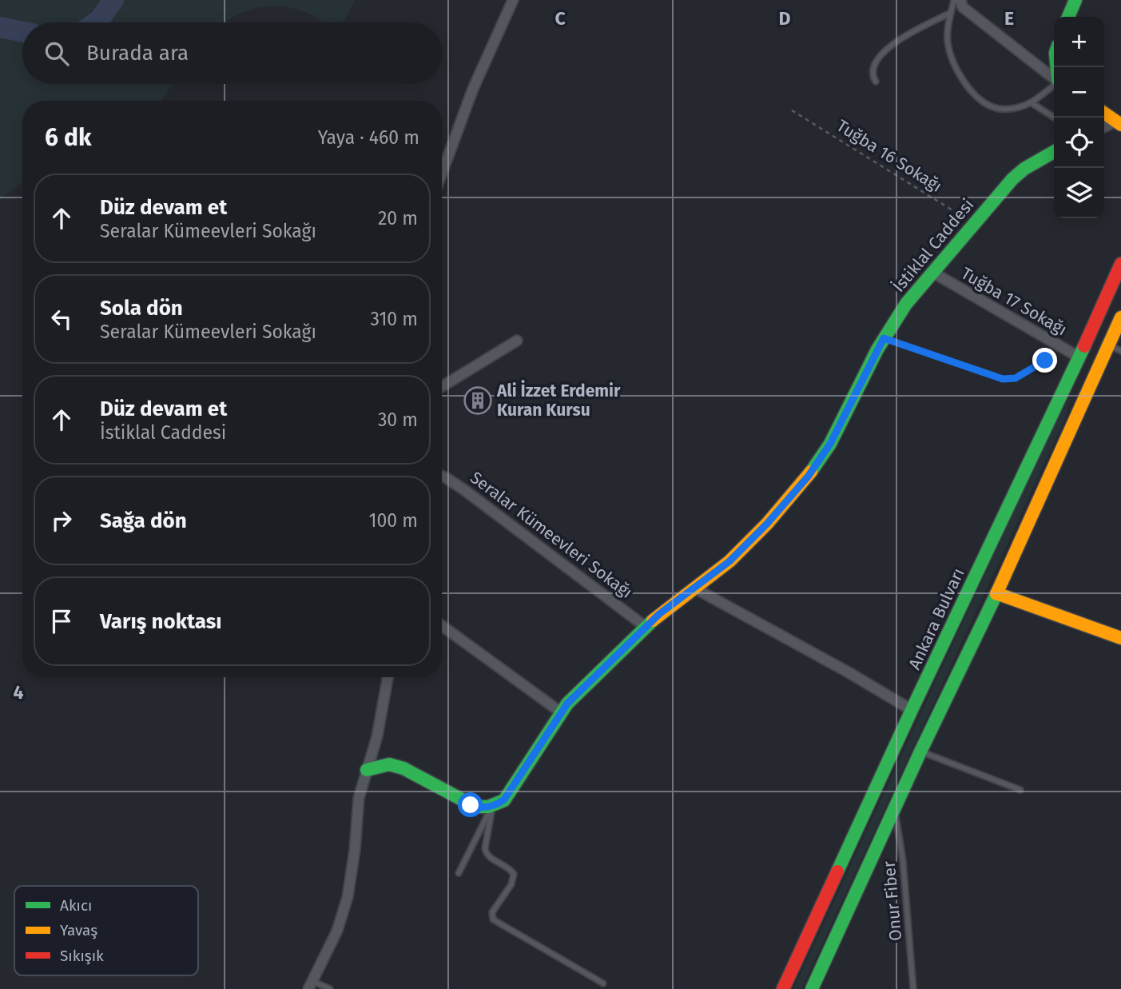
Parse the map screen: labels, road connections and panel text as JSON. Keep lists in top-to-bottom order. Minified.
{"streets":{"main road":["İstiklal Caddesi","Ankara Bulvarı"],"street":["Tuğba 17 Sokağı","Seralar Kümeevleri Sokağı"],"lane":["Onur Fiber"],"path":["Tuğba 16 Sokağı"]},"crossings":[["Tuğba 16 Sokağı","İstiklal Caddesi"],["İstiklal Caddesi","Tuğba 17 Sokağı"],["Tuğba 17 Sokağı","Ankara Bulvarı"]],"places":{"building":["Ali İzzet Erdemir Kuran Kursu"]},"legend":["Akıcı","Yavaş","Sıkışık"],"page":{"map_buttons":["+","−"],"search":"Burada ara","heading":["6 dk","Yaya · 460 m"],"list":[["Düz devam et","Seralar Kümeevleri Sokağı","20 m"],["Sola dön","Seralar Kümeevleri Sokağı","310 m"],["Düz devam et","İstiklal Caddesi","30 m"],["Sağa dön","100 m"],"Varış noktası"]},"grid":{"columns":["C","D","E"],"rows":["4"]}}
